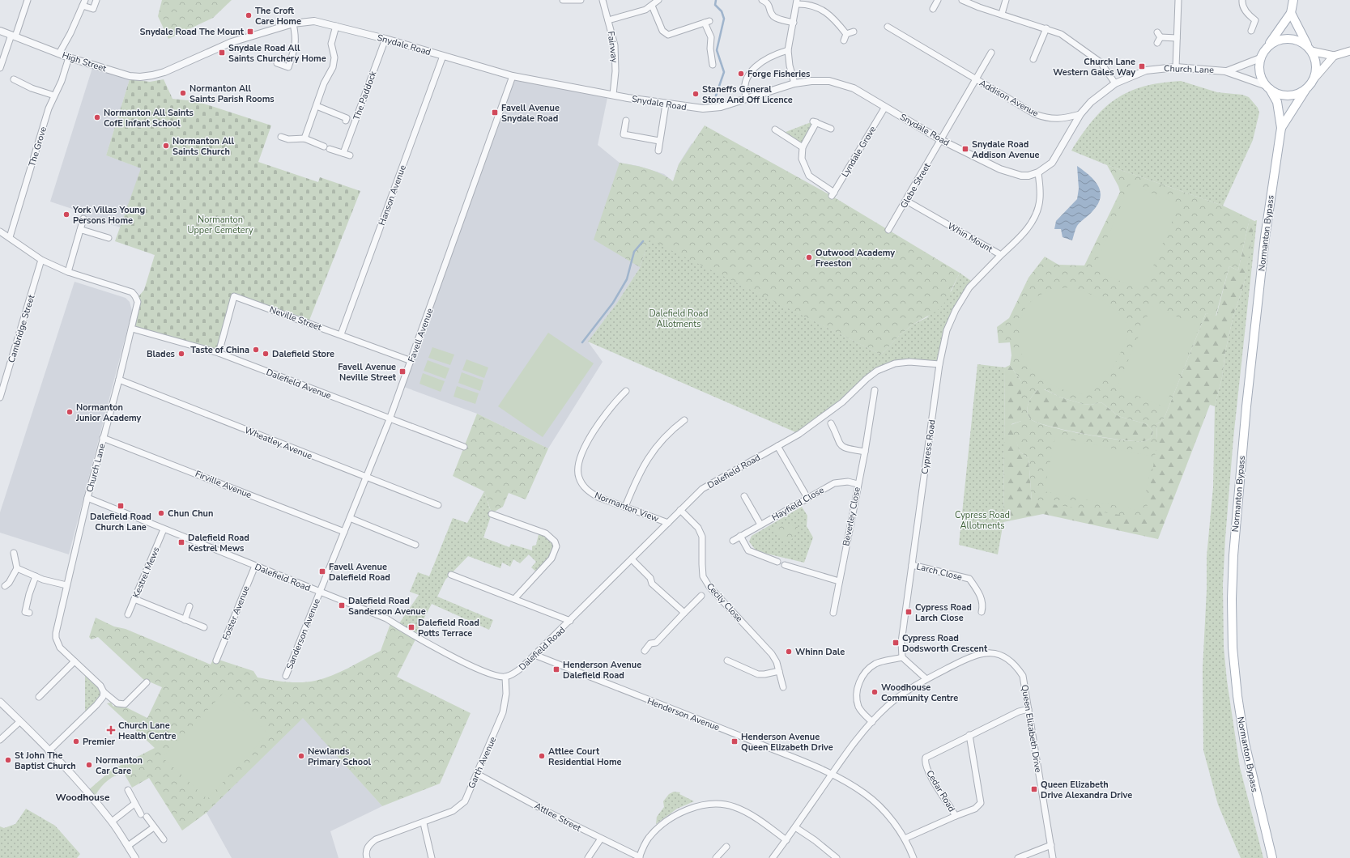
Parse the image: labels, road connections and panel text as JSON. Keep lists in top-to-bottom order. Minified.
{"streets":{"main road":["Normanton Bypass"],"street":["Snydale Road","Fairway","High Street","Church Lane","The Paddock","Addison Avenue","The Grove","Lyndale Grove","Glebe Street","Hanson Avenue","Whin Mount","Neville Street","Cambridge Street","Favell Avenue","Dalefield Avenue","Wheatley Avenue","Cypress Road","Dalefield Road","Firville Avenue","Hayfield Close","Normanton View","Beverley Close","Larch Close","Kestrel Mews","Cecily Close","Foster Avenue","Sanderson Avenue","Henderson Avenue","Queen Elizabeth Drive","Garth Avenue","Cedar Road","Attlee Street"]},"crossings":[["Snydale Road","Fairway"],["Snydale Road","High Street"],["Snydale Road","Church Lane"],["Snydale Road","The Paddock"],["Snydale Road","Addison Avenue"],["Snydale Road","Lyndale Grove"],["Snydale Road","Glebe Street"],["Snydale Road","Hanson Avenue"],["Snydale Road","Whin Mount"],["Snydale Road","Favell Avenue"],["High Street","The Grove"],["Church Lane","The Grove"],["Church Lane","Normanton Bypass"],["Church Lane","Cambridge Street"],["Church Lane","Dalefield Avenue"],["Church Lane","Wheatley Avenue"],["Church Lane","Dalefield Road"],["Church Lane","Firville Avenue"],["Addison Avenue","Glebe Street"],["Glebe Street","Whin Mount"],["Hanson Avenue","Neville Street"],["Whin Mount","Cypress Road"],["Neville Street","Favell Avenue"],["Neville Street","Dalefield Avenue"],["Favell Avenue","Dalefield Avenue"],["Favell Avenue","Wheatley Avenue"],["Favell Avenue","Dalefield Road"],["Favell Avenue","Firville Avenue"],["Favell Avenue","Sanderson Avenue"],["Cypress Road","Dalefield Road"],["Cypress Road","Larch Close"],["Dalefield Road","Normanton View"],["Dalefield Road","Kestrel Mews"],["Dalefield Road","Cecily Close"],["Dalefield Road","Foster Avenue"],["Dalefield Road","Sanderson Avenue"],["Dalefield Road","Henderson Avenue"],["Dalefield Road","Garth Avenue"],["Hayfield Close","Beverley Close"],["Henderson Avenue","Queen Elizabeth Drive"],["Henderson Avenue","Cedar Road"],["Queen Elizabeth Drive","Cedar Road"],["Garth Avenue","Attlee Street"]],"districts":["Woodhouse"],"parks":["Normanton Upper Cemetery","Dalefield Road Allotments","Cypress Road Allotments"],"places":{"other":["The Croft Care Home","Forge Fisheries","Normanton All Saints Parish Rooms","Staneffs General Store And Off Licence","Normanton All Saints CofE Infant School","Normanton All Saints Church","York Villas Young Persons Home","Outwood Academy Freeston","Taste of China","Blades","Dalefield Store","Normanton Junior Academy","Chun Chun","Whinn Dale","Woodhouse Community Centre","Premier","Newlands Primary School","Attlee Court Residential Home","St John The Baptist Church","Normanton Car Care"],"transit":["Snydale Road The Mount","Snydale Road All Saints Churchery Home","Church Lane Western Gales Way","Favell Avenue Snydale Road","Snydale Road Addison Avenue","Favell Avenue Neville Street","Dalefield Road Church Lane","Dalefield Road Kestrel Mews","Favell Avenue Dalefield Road","Dalefield Road Sanderson Avenue","Cypress Road Larch Close","Dalefield Road Potts Terrace","Cypress Road Dodsworth Crescent","Henderson Avenue Dalefield Road","Henderson Avenue Queen Elizabeth Drive","Queen Elizabeth Drive Alexandra Drive"],"health":["Church Lane Health Centre"]}}
